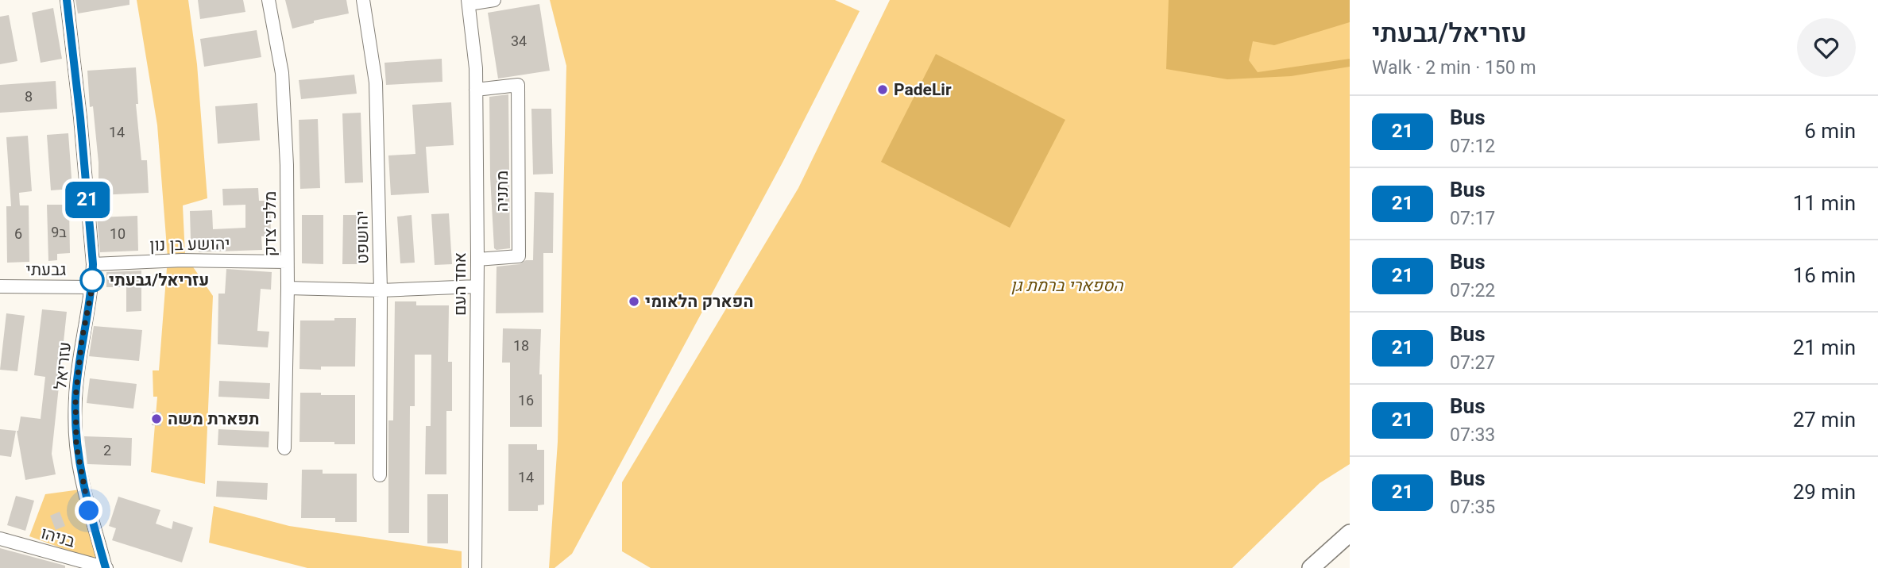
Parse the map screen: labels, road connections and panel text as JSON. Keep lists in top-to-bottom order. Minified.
{"streets":{"street":["מתניה","מלכי צדק","יהושפט","יהושע בן נון","גבעתי","אחד העם","עזריאל","בניהו"]},"crossings":[["מתניה","אחד העם"],["מלכי צדק","יהושע בן נון"],["יהושע בן נון","עזריאל"],["גבעתי","עזריאל"],["עזריאל","בניהו"]],"parks":["הספארי ברמת גן"],"places":["PadeLir","עזריאל/גבעתי","הפארק הלאומי","תפארת משה"],"lines":["bus line 21"],"house_numbers":["34","8","14","9ב","6","10","18","16","2","14"],"page":{"on_map":"21","heading":["עזריאל/גבעתי","Walk · 2 min · 150 m"],"list":[{"mark":"21","name":"Bus","note":"07:12","value":"6 min"},{"mark":"21","name":"Bus","note":"07:17","value":"11 min"},{"mark":"21","name":"Bus","note":"07:22","value":"16 min"},{"mark":"21","name":"Bus","note":"07:27","value":"21 min"},{"mark":"21","name":"Bus","note":"07:33","value":"27 min"},{"mark":"21","name":"Bus","note":"07:35","value":"29 min"}]}}
